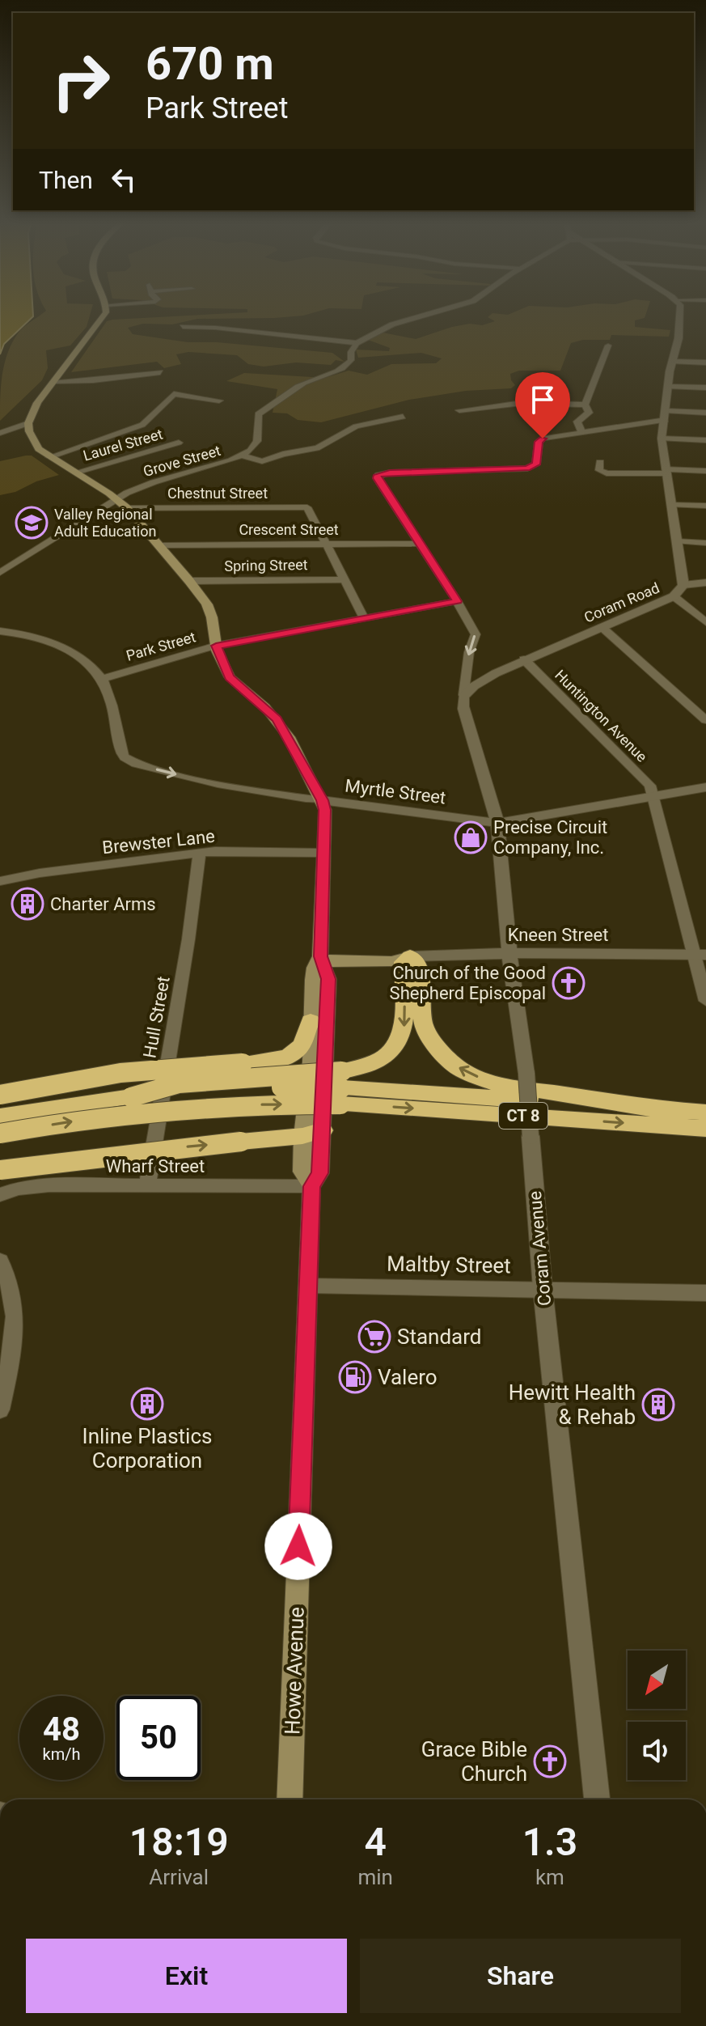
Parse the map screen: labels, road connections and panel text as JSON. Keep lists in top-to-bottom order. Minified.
{"streets":{"highway":["CT 8"],"main road":["Kneen Street","Howe Avenue"],"street":["Laurel Street","Grove Street","Chestnut Street","Crescent Street","Spring Street","Coram Road","Park Street","Huntington Avenue","Myrtle Street","Brewster Lane","Hull Street","Wharf Street","Coram Avenue","Maltby Street"]},"crossings":[["Laurel Street","Howe Avenue"],["Grove Street","Howe Avenue"],["Chestnut Street","Crescent Street"],["Chestnut Street","Howe Avenue"],["Crescent Street","Howe Avenue"],["Spring Street","Howe Avenue"],["Coram Road","Huntington Avenue"],["Coram Road","Coram Avenue"],["Park Street","Myrtle Street"],["Park Street","Howe Avenue"],["Huntington Avenue","Myrtle Street"],["Myrtle Street","Coram Avenue"],["Myrtle Street","Howe Avenue"],["Brewster Lane","Hull Street"],["Brewster Lane","Howe Avenue"],["Kneen Street","Coram Avenue"],["Kneen Street","Howe Avenue"],["Hull Street","Wharf Street"],["Wharf Street","Howe Avenue"],["Coram Avenue","Maltby Street"],["Maltby Street","Howe Avenue"]],"places":{"school or university":["Valley Regional Adult Education"],"shop":["Precise Circuit Company, Inc."],"building":["Charter Arms","Inline Plastics Corporation","Hewitt Health & Rehab"],"church":["Church of the Good Shepherd Episcopal","Grace Bible Church"],"supermarket":["Standard"],"fuel station":["Valero"]},"north":"bottom left","page":{"turn":["670 m","Park Street"],"then":"Then","speed":"48 km/h","limit":"50","eta":["18:19","Arrival","4","min","1.3","km"],"buttons":["Exit","Share"]}}
